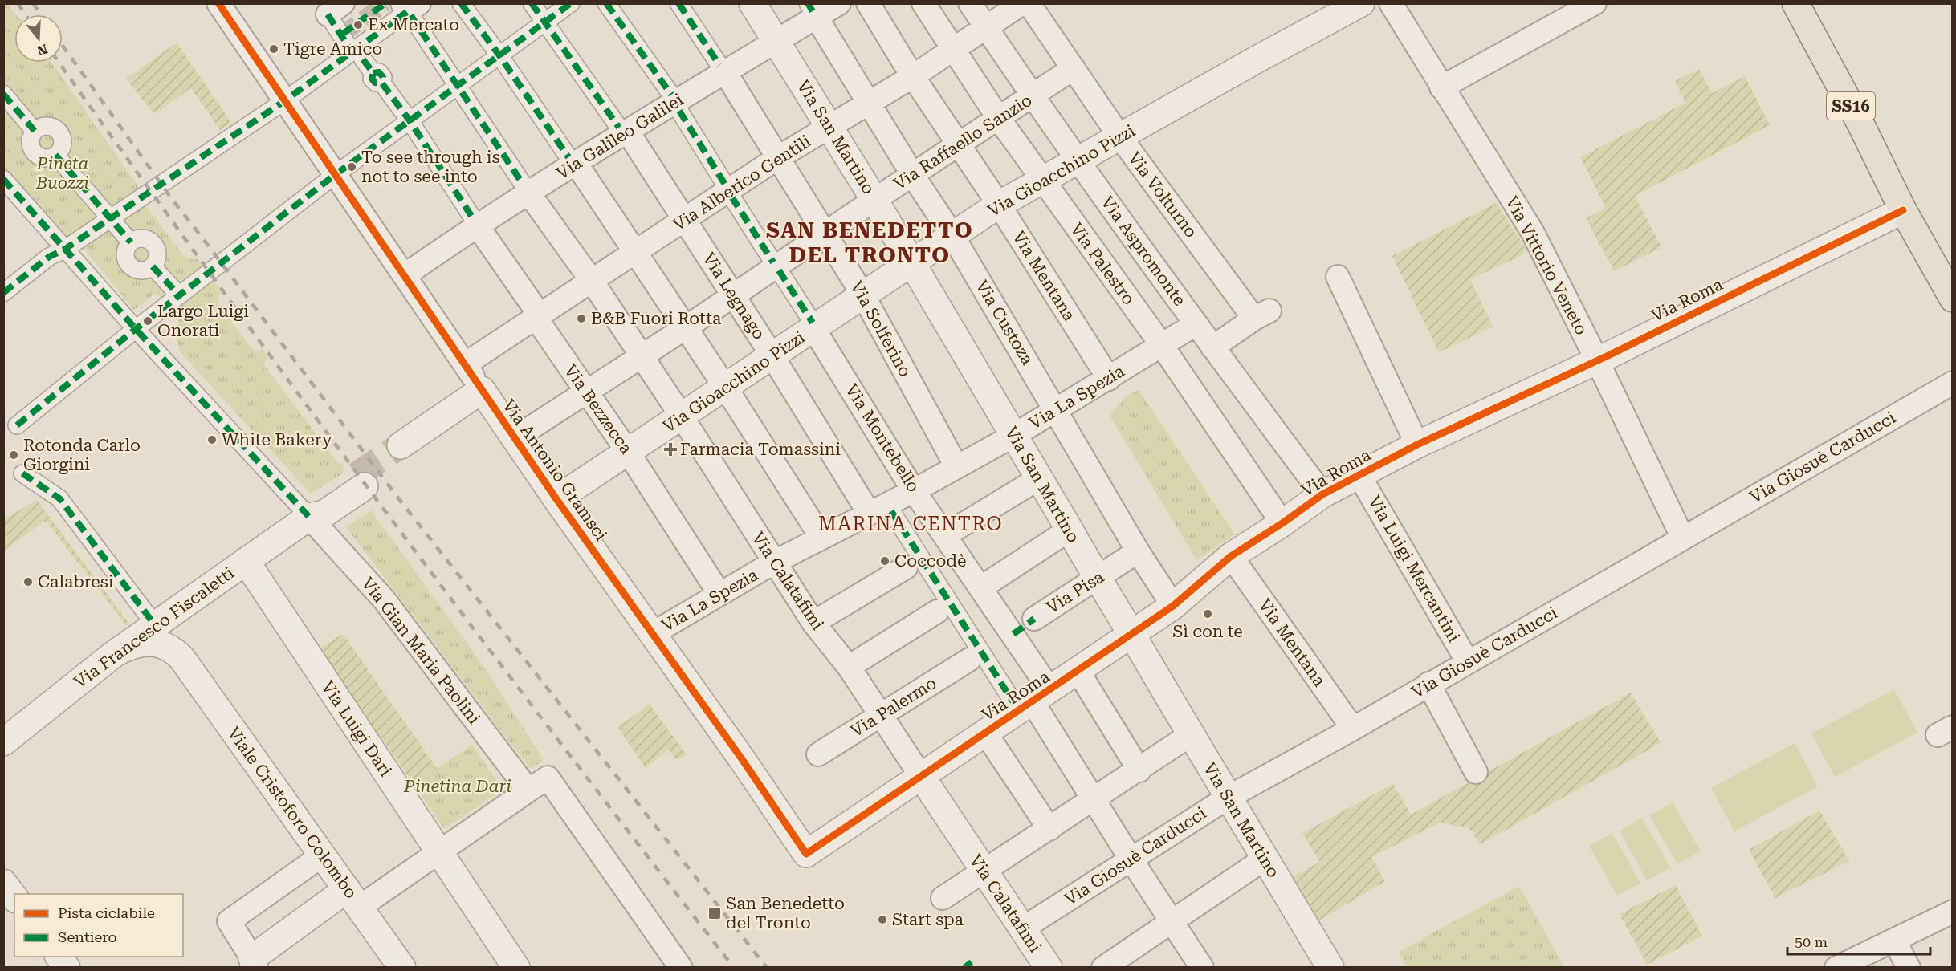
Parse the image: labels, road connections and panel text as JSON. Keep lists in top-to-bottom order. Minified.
{"streets":{"main road":["SS16"],"street":["Via Galileo Galilei","Via San Martino","Via Raffaello Sanzio","Via Gioacchino Pizzi","Via Alberico Gentili","Via Volturno","Via Aspromonte","Via Palestro","Via Vittorio Veneto","Via Mentana","Via Legnago","Via Roma","Via Custoza","Via Solferino","Via La Spezia","Via Bezzecca","Via Montebello","Via Giosuè Carducci","Via Antonio Gramsci","Via Luigi Mercantini","Via Calatafimi","Via Pisa","Via Francesco Fiscaletti","Via Gian Maria Paolini","Via Palermo","Via Luigi Dari","Viale Cristoforo Colombo"]},"crossings":[["SS16","Via Roma"],["Via Galileo Galilei","Via San Martino"],["Via Galileo Galilei","Via Legnago"],["Via Galileo Galilei","Via Custoza"],["Via Galileo Galilei","Via Solferino"],["Via Galileo Galilei","Via Bezzecca"],["Via Galileo Galilei","Via Antonio Gramsci"],["Via Galileo Galilei","Via Calatafimi"],["Via San Martino","Via Raffaello Sanzio"],["Via San Martino","Via Gioacchino Pizzi"],["Via San Martino","Via Alberico Gentili"],["Via San Martino","Via Roma"],["Via San Martino","Via La Spezia"],["Via San Martino","Via Giosuè Carducci"],["Via San Martino","Via Pisa"],["Via Raffaello Sanzio","Via Volturno"],["Via Raffaello Sanzio","Via Aspromonte"],["Via Raffaello Sanzio","Via Palestro"],["Via Raffaello Sanzio","Via Mentana"],["Via Raffaello Sanzio","Via Legnago"],["Via Raffaello Sanzio","Via Custoza"],["Via Raffaello Sanzio","Via Solferino"],["Via Raffaello Sanzio","Via Bezzecca"],["Via Raffaello Sanzio","Via Antonio Gramsci"],["Via Raffaello Sanzio","Via Calatafimi"],["Via Gioacchino Pizzi","Via Volturno"],["Via Gioacchino Pizzi","Via Aspromonte"],["Via Gioacchino Pizzi","Via Palestro"],["Via Gioacchino Pizzi","Via Mentana"],["Via Gioacchino Pizzi","Via Legnago"],["Via Gioacchino Pizzi","Via Custoza"],["Via Gioacchino Pizzi","Via Solferino"],["Via Gioacchino Pizzi","Via Bezzecca"],["Via Gioacchino Pizzi","Via Montebello"],["Via Gioacchino Pizzi","Via Antonio Gramsci"],["Via Gioacchino Pizzi","Via Calatafimi"],["Via Alberico Gentili","Via Aspromonte"],["Via Alberico Gentili","Via Palestro"],["Via Alberico Gentili","Via Mentana"],["Via Alberico Gentili","Via Legnago"],["Via Alberico Gentili","Via Custoza"],["Via Alberico Gentili","Via Solferino"],["Via Alberico Gentili","Via Bezzecca"],["Via Alberico Gentili","Via Antonio Gramsci"],["Via Alberico Gentili","Via Calatafimi"],["Via Volturno","Via Aspromonte"],["Via Aspromonte","Via Roma"],["Via Aspromonte","Via La Spezia"],["Via Palestro","Via Roma"],["Via Palestro","Via La Spezia"],["Via Vittorio Veneto","Via Roma"],["Via Vittorio Veneto","Via Giosuè Carducci"],["Via Mentana","Via Roma"],["Via Mentana","Via La Spezia"],["Via Mentana","Via Giosuè Carducci"],["Via Legnago","Via La Spezia"],["Via Roma","Via Custoza"],["Via Roma","Via Montebello"],["Via Roma","Via Antonio Gramsci"],["Via Roma","Via Luigi Mercantini"],["Via Roma","Via Calatafimi"],["Via Custoza","Via La Spezia"],["Via Custoza","Via Pisa"],["Via Solferino","Via La Spezia"],["Via La Spezia","Via Bezzecca"],["Via La Spezia","Via Montebello"],["Via La Spezia","Via Antonio Gramsci"],["Via La Spezia","Via Calatafimi"],["Via Montebello","Via Giosuè Carducci"],["Via Montebello","Via Pisa"],["Via Giosuè Carducci","Via Luigi Mercantini"],["Via Giosuè Carducci","Via Calatafimi"],["Via Calatafimi","Via Palermo"],["Via Francesco Fiscaletti","Via Gian Maria Paolini"],["Via Francesco Fiscaletti","Via Luigi Dari"],["Via Francesco Fiscaletti","Viale Cristoforo Colombo"]],"districts":["SAN BENEDETTO DEL TRONTO","MARINA CENTRO"],"parks":["Pineta Buozzi","Pinetina Dari"],"places":{"other":["Ex Mercato","Tigre Amico","To see through is not to see into","B&B Fuori Rotta","Largo Luigi Onorati","White Bakery","Rotonda Carlo Giorgini","Coccodè","Calabresi","Sì con te","Start spa"],"health":["Farmacia Tomassini"],"transit":["San Benedetto del Tronto"]},"legend":["Pista ciclabile","Sentiero"],"scale_bar":"50 m","north":"bottom"}
